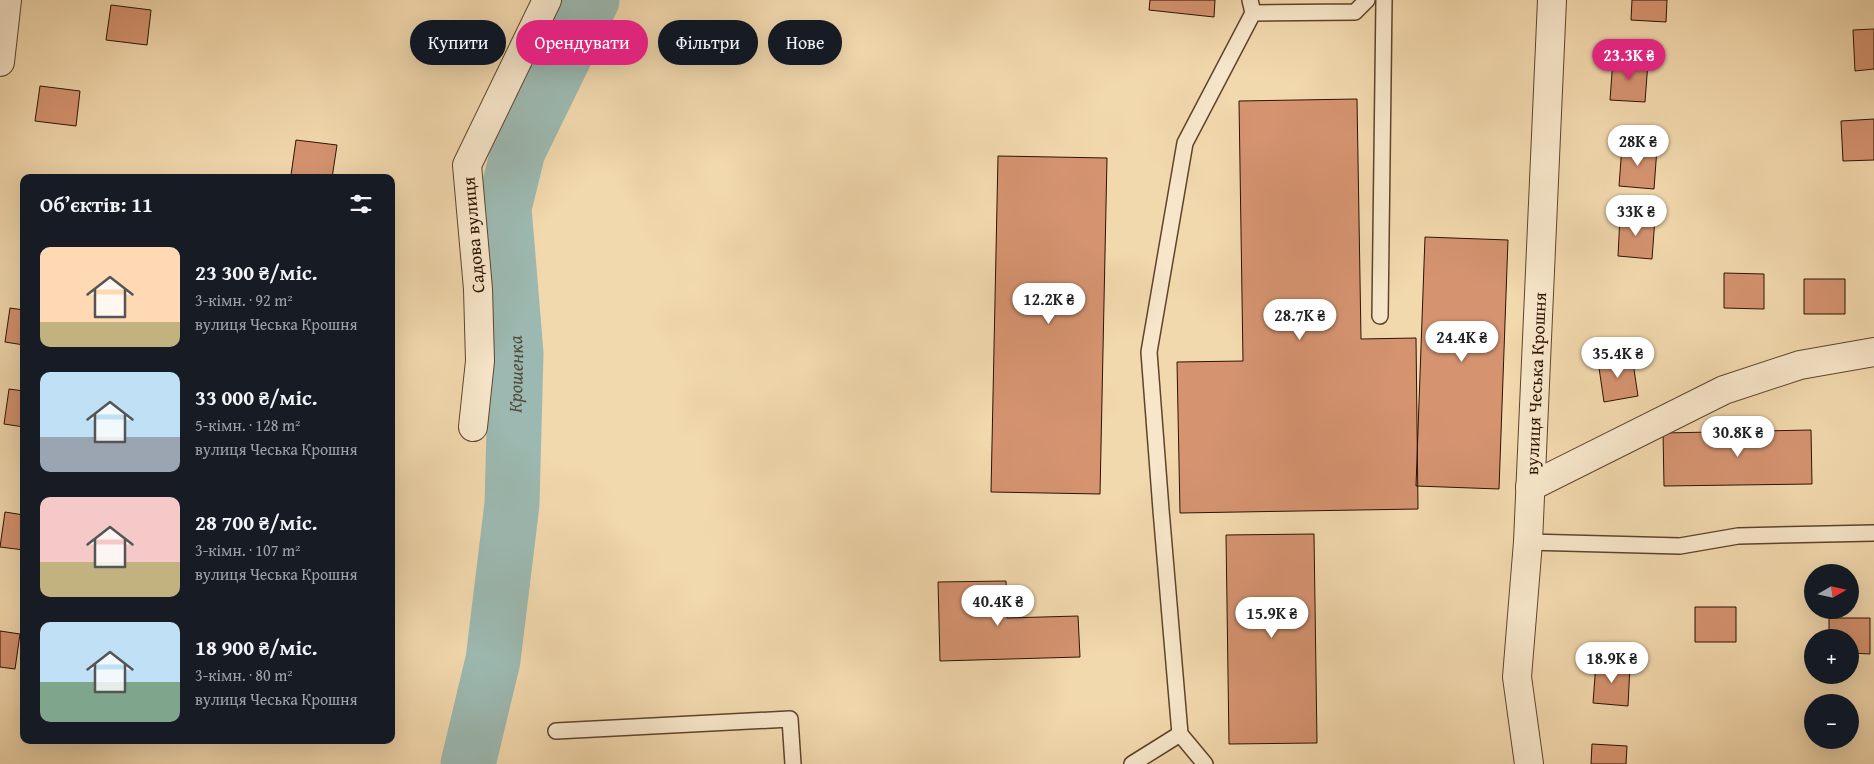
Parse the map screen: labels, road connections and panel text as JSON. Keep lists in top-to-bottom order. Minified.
{"streets":{"street":["Садова вулиця","вулиця Чеська Крошня"]},"water":["Крошенка"],"north":"right","page":{"chip":["Купити","Орендувати","Фільтри","Нове"],"price":["23.3K ₴","28K ₴","33K ₴","12.2K ₴","28.7K ₴","24.4K ₴","35.4K ₴","30.8K ₴","40.4K ₴","15.9K ₴","18.9K ₴"],"heading":"Об’єктів: 11","list":[{"name":"23 300 ₴/міс.","note":"3-кімн. · 92 m² · вулиця Чеська Крошня"},{"name":"33 000 ₴/міс.","note":"5-кімн. · 128 m² · вулиця Чеська Крошня"},{"name":"28 700 ₴/міс.","note":"3-кімн. · 107 m² · вулиця Чеська Крошня"},{"name":"18 900 ₴/міс.","note":"3-кімн. · 80 m² · вулиця Чеська Крошня"}],"map_buttons":["+","−"]}}
